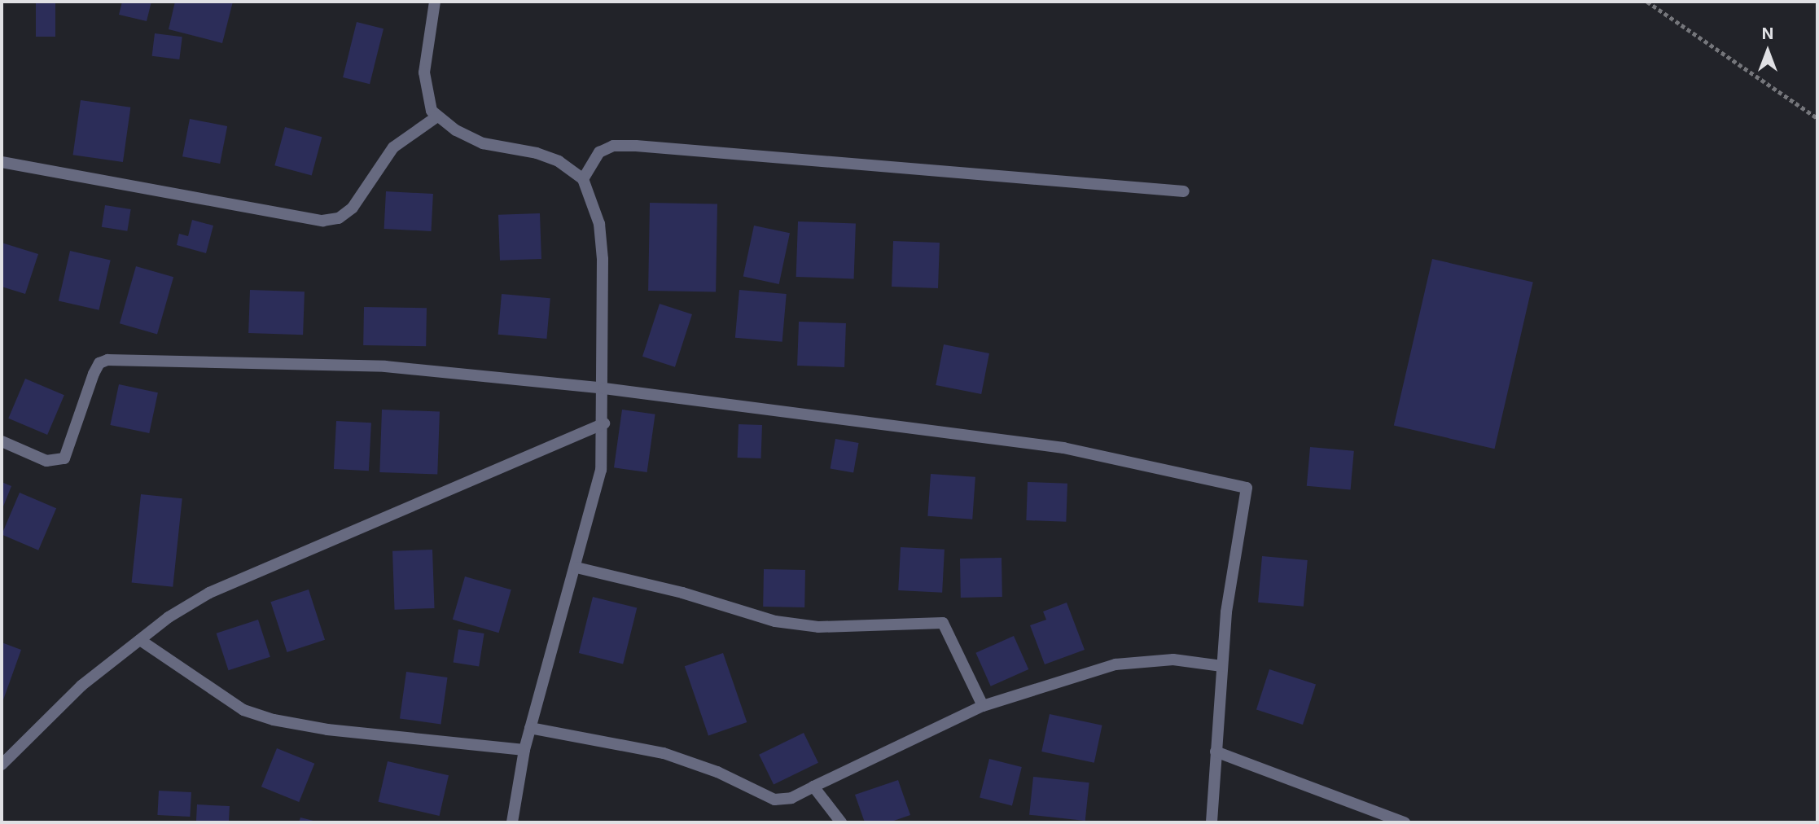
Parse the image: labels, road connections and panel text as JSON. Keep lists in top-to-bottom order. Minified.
{"north":"top"}
